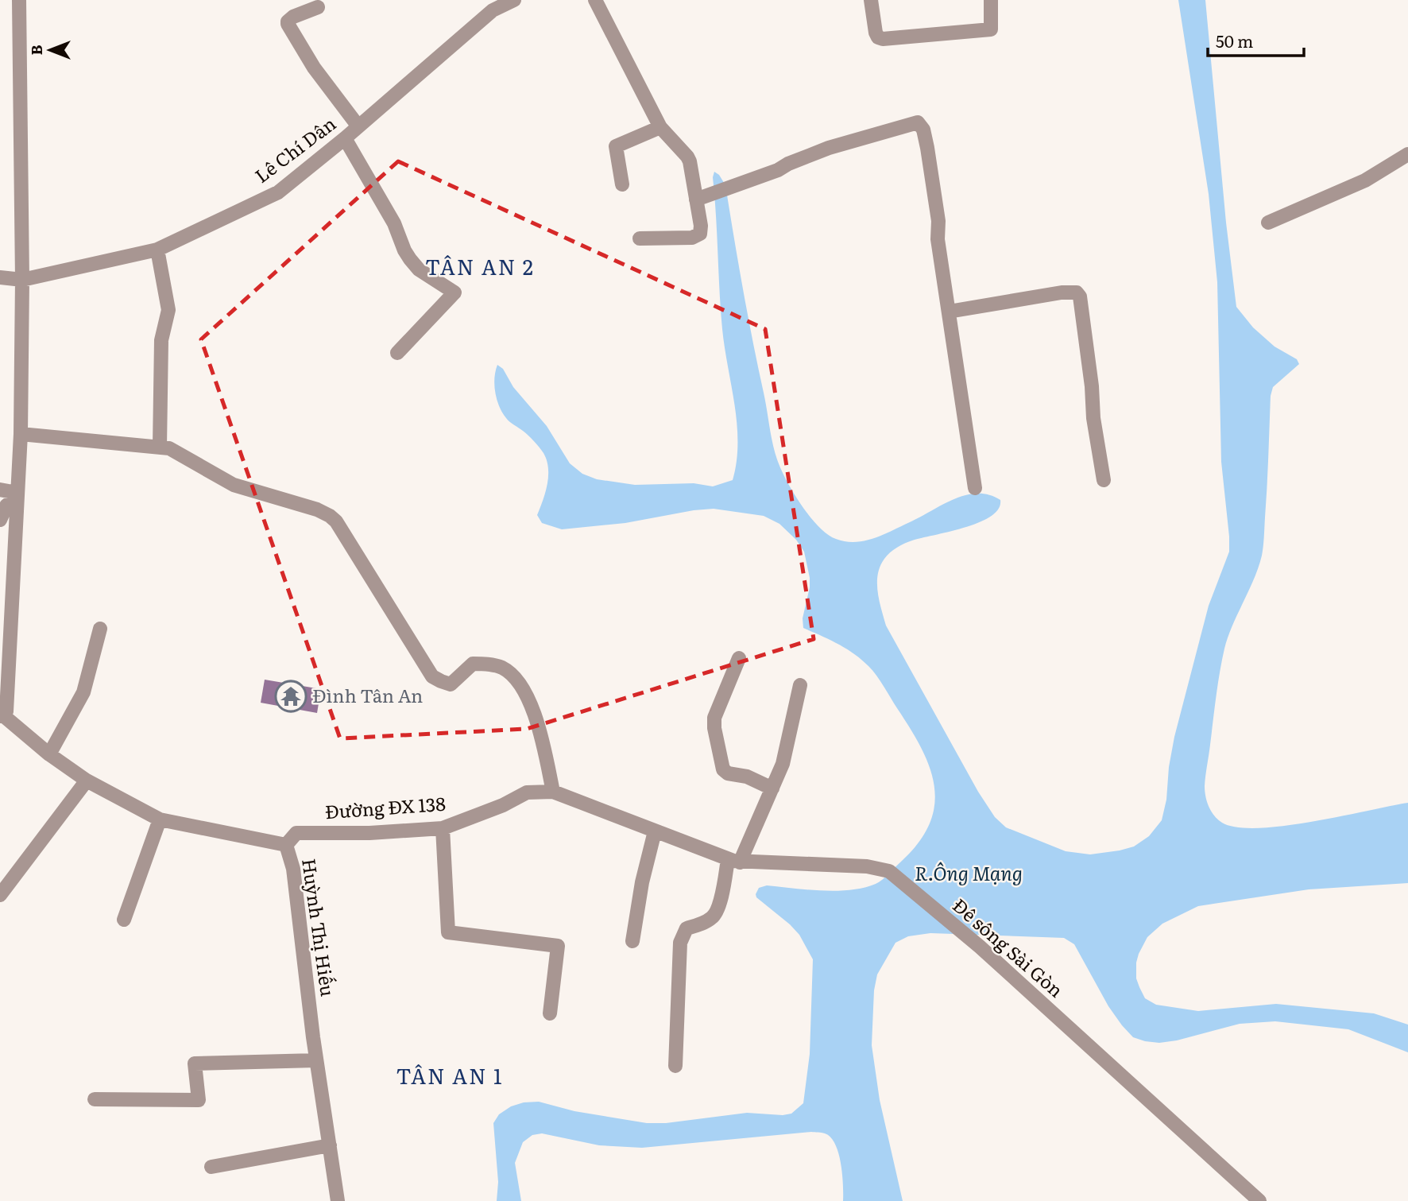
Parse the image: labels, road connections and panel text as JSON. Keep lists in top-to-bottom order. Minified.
{"streets":{"street":["Lê Chí Dân","Đường ĐX 138","Huỳnh Thị Hiếu","Đê sông Sài Gòn"]},"crossings":[["Đường ĐX 138","Huỳnh Thị Hiếu"],["Đường ĐX 138","Đê sông Sài Gòn"]],"districts":["TÂN AN 2","TÂN AN 1"],"water":["R.Ông Mạng"],"places":{"temple":["Đình Tân An"]},"scale_bar":"50 m","north":"left"}
